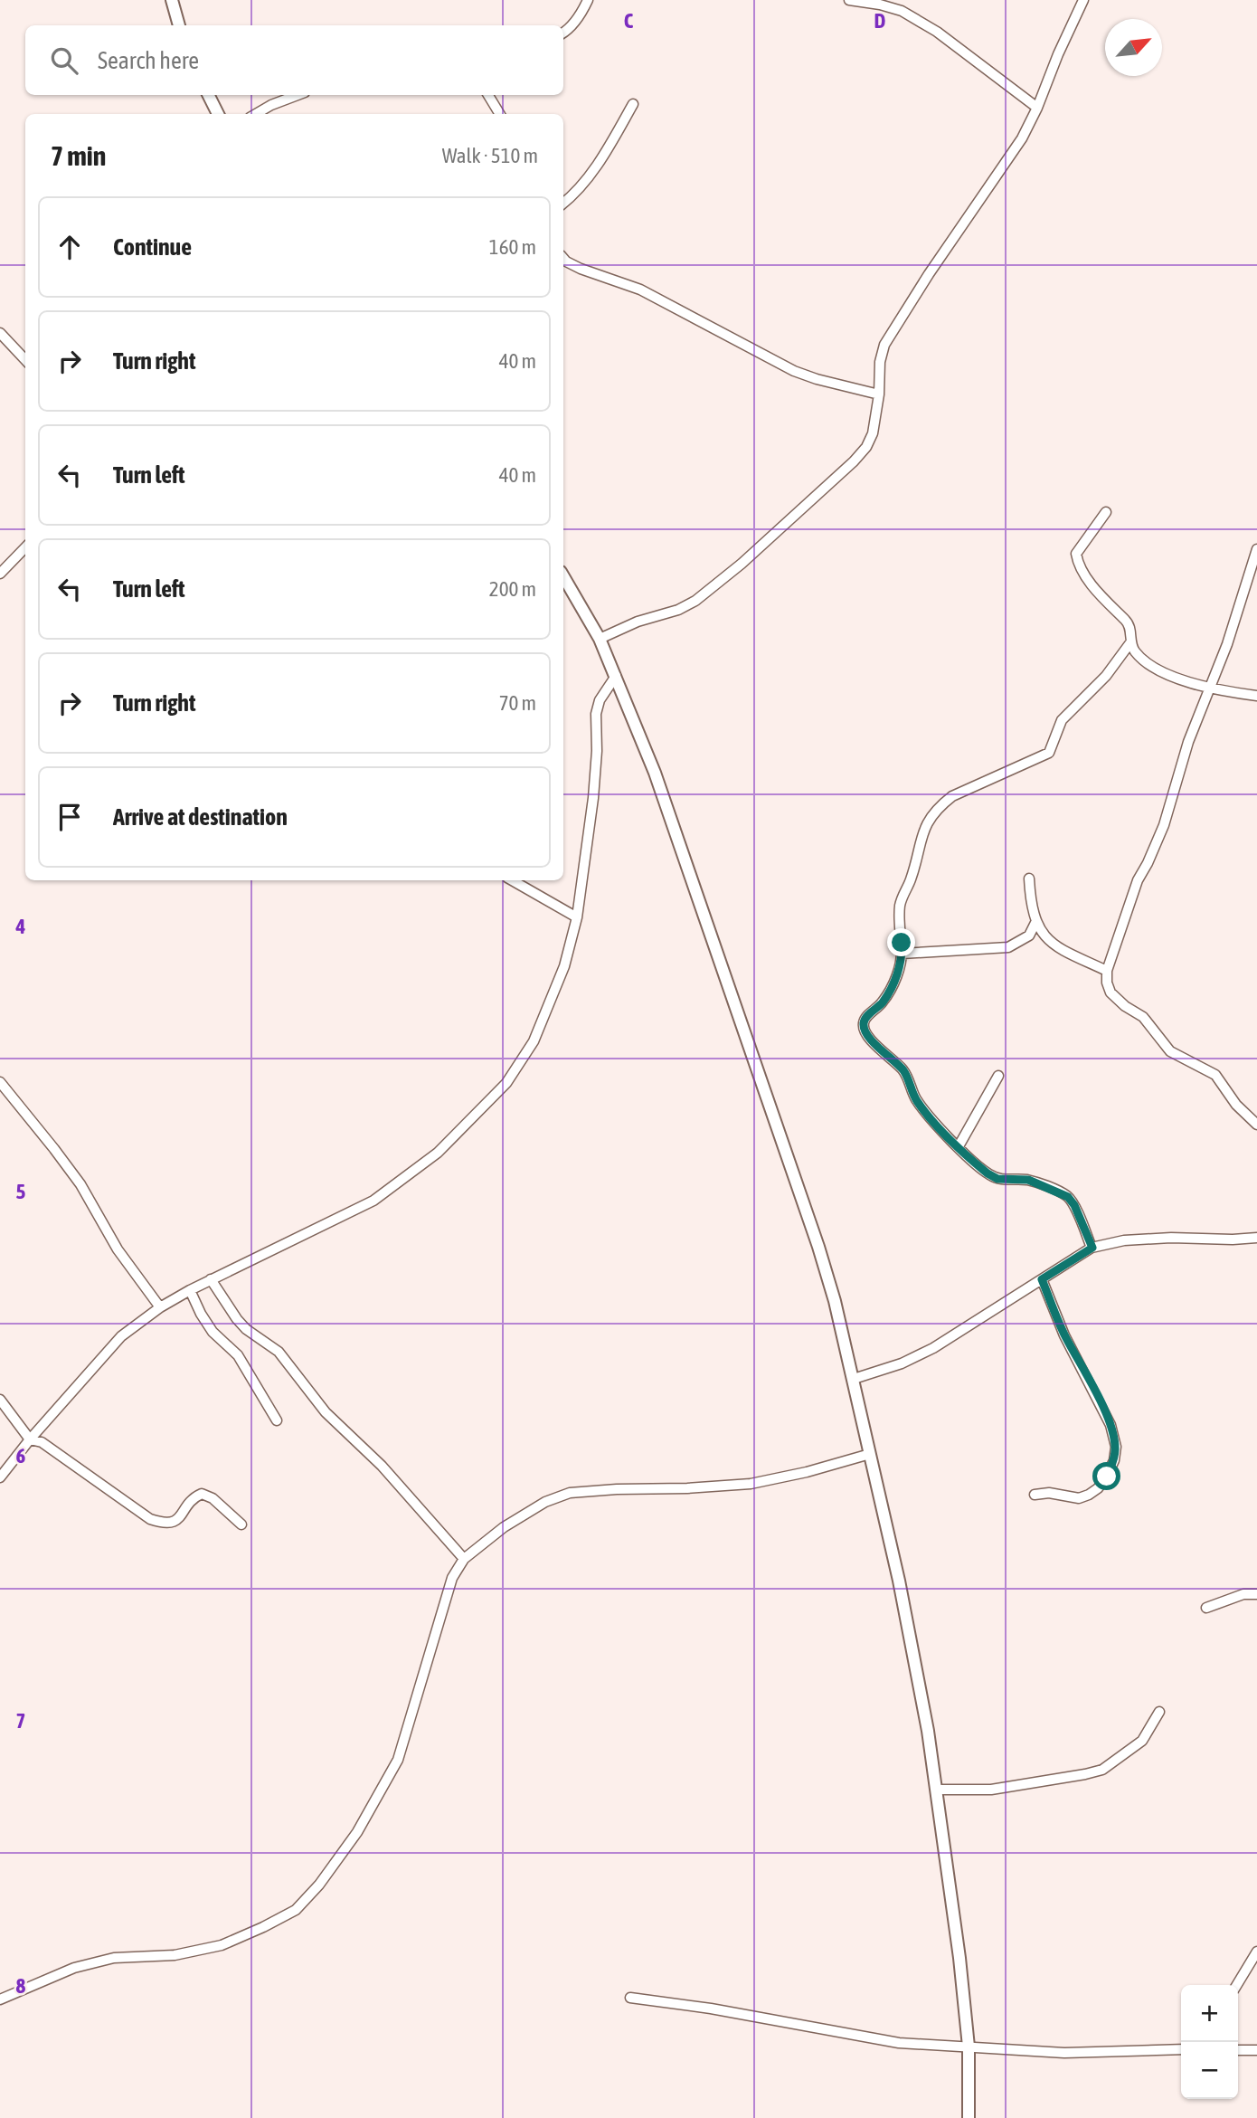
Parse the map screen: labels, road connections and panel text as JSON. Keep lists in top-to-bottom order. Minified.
{"north":"top right","page":{"search":"Search here","heading":["7 min","Walk · 510 m"],"list":[["Continue","160 m"],["Turn right","40 m"],["Turn left","40 m"],["Turn left","200 m"],["Turn right","70 m"],"Arrive at destination"],"map_buttons":["+","−"]},"grid":{"columns":["C","D"],"rows":["4","5","6","7","8"]}}
